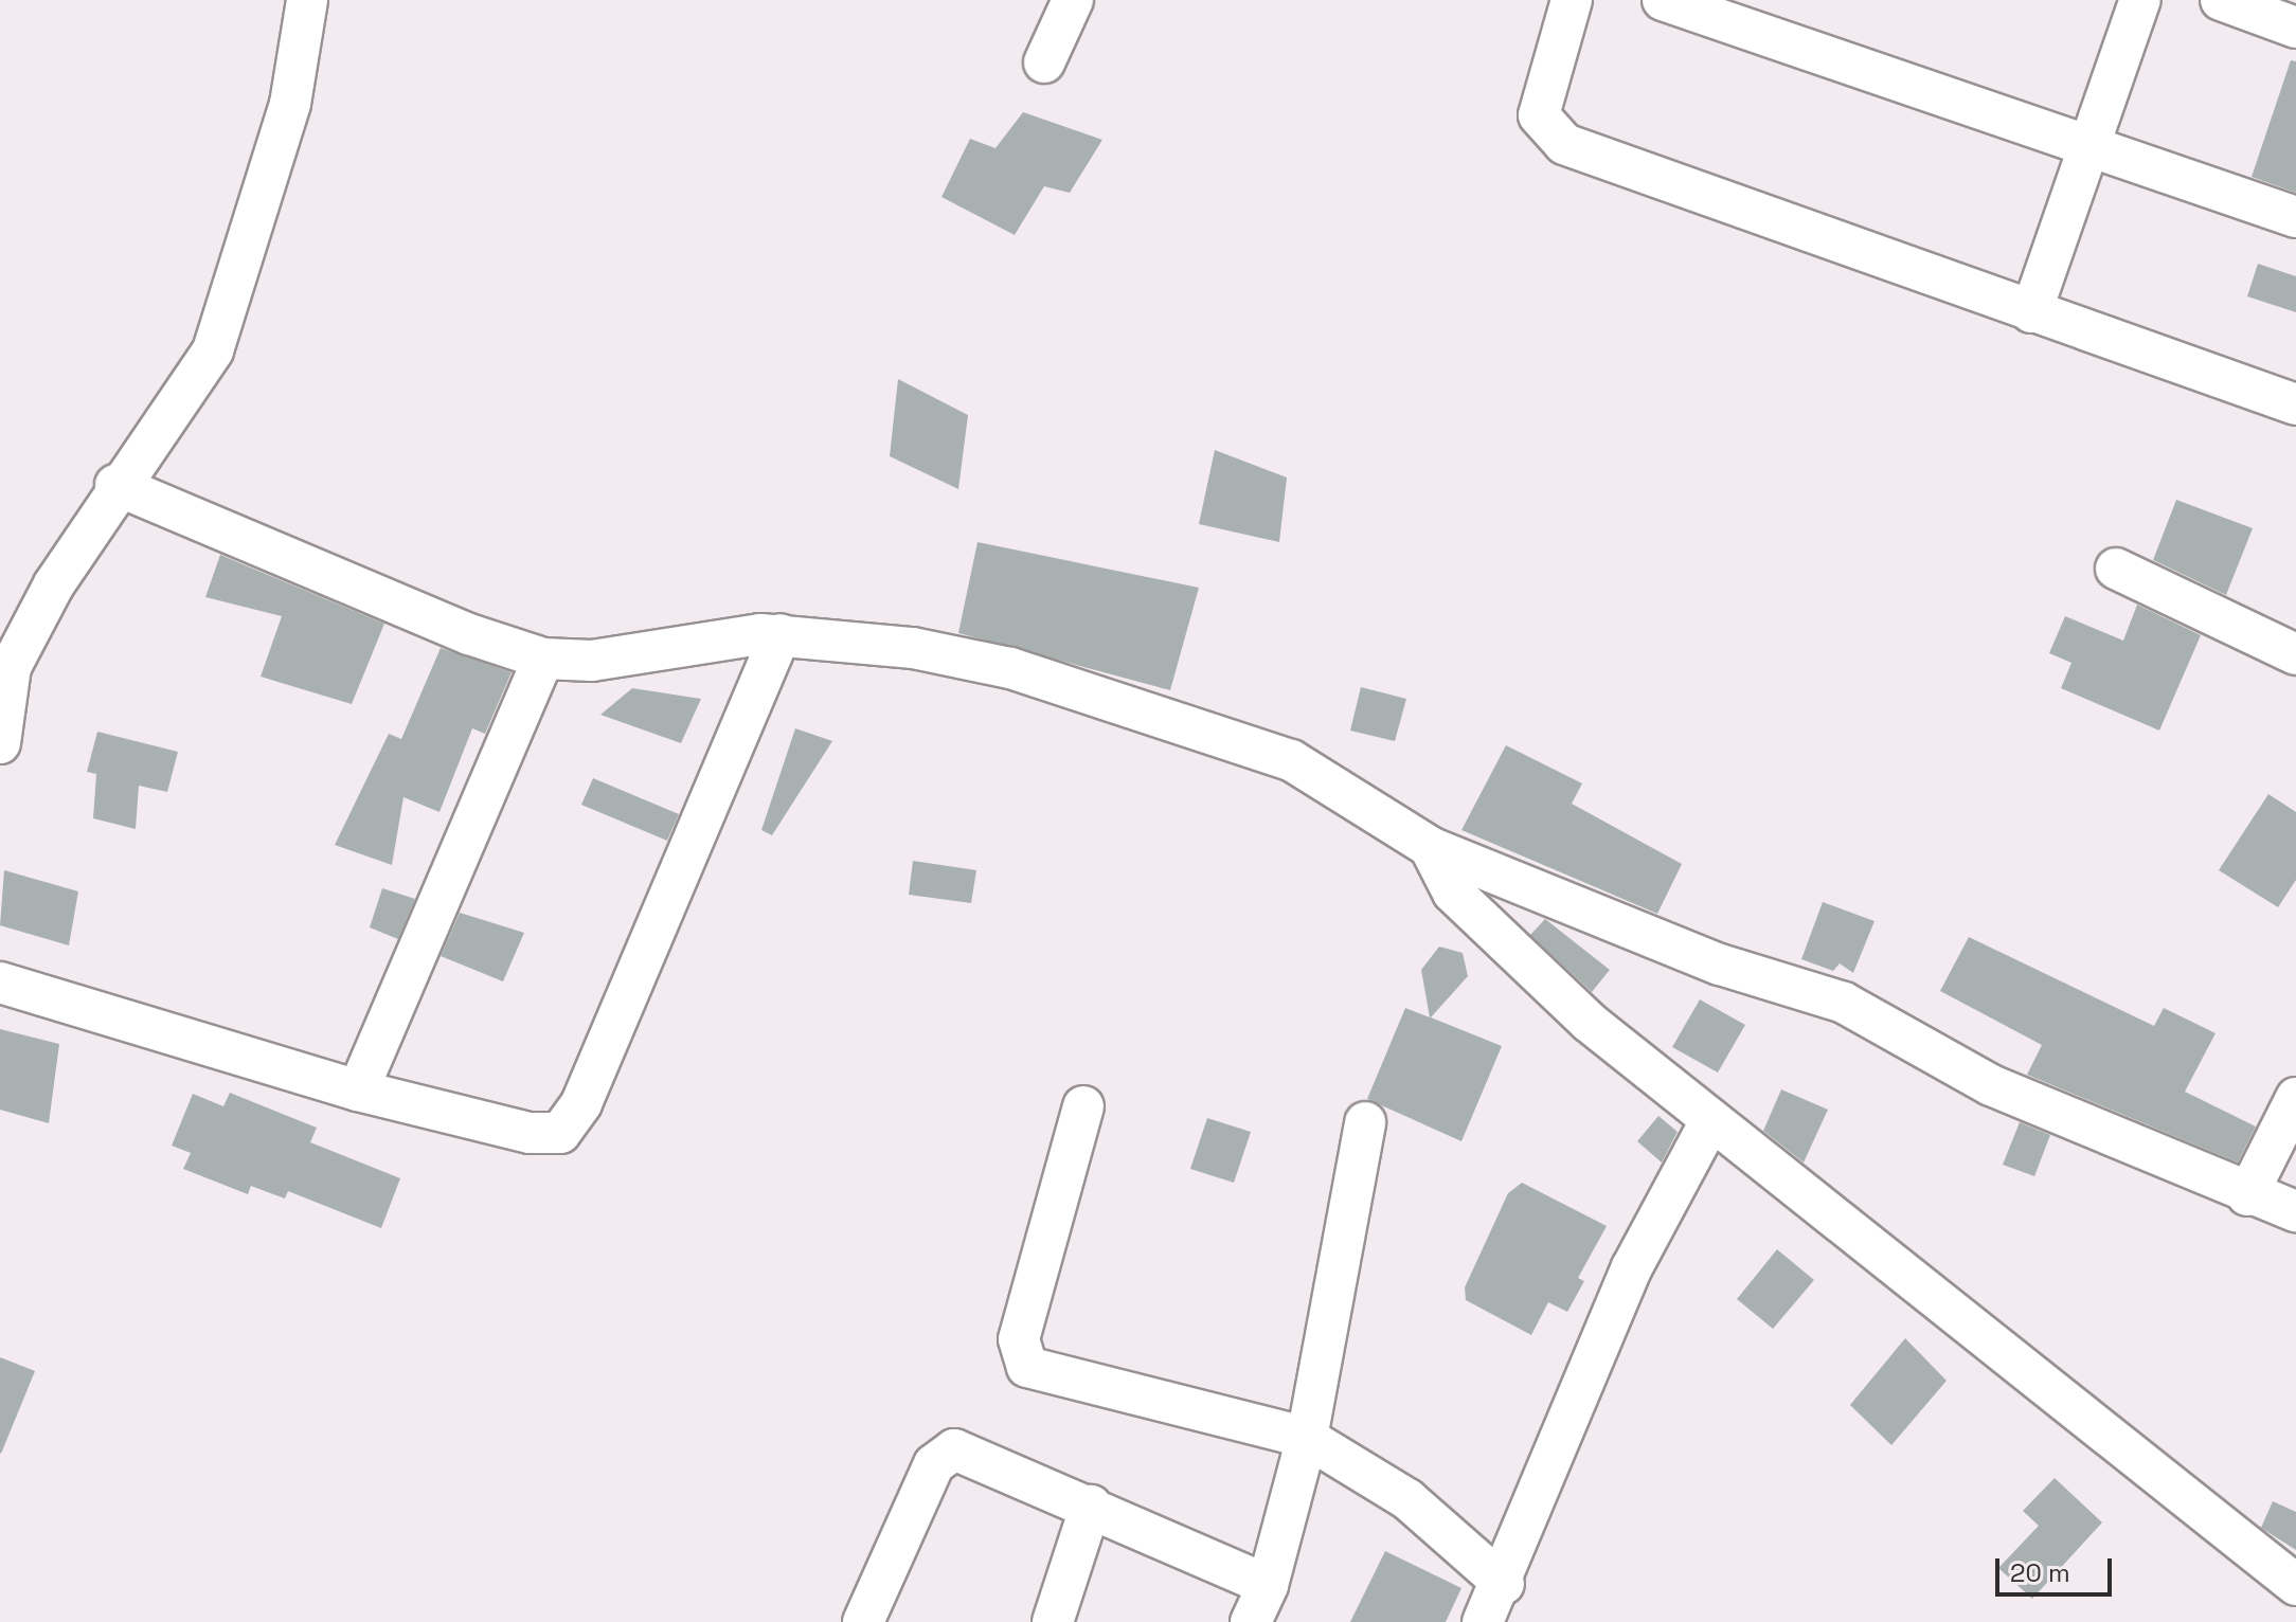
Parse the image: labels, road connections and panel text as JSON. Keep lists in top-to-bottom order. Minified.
{"scale_bar":"20 m"}
